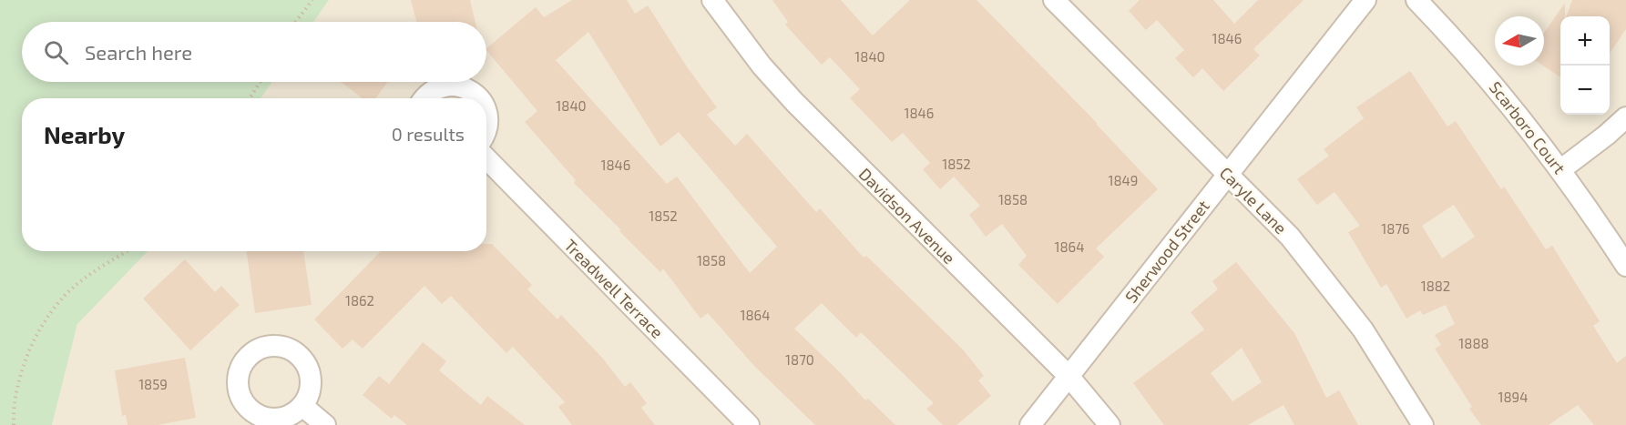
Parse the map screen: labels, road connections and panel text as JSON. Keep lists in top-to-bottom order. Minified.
{"streets":{"street":["Scarboro Court","Caryle Lane","Davidson Avenue","Sherwood Street","Treadwell Terrace"]},"crossings":[["Caryle Lane","Sherwood Street"],["Davidson Avenue","Sherwood Street"]],"house_numbers":["1846","1840","1840","1846","1852","1846","1849","1858","1852","1876","1864","1858","1882","1862","1864","1888","1870","1859","1894"],"north":"left","page":{"map_buttons":["+","−"],"search":"Search here","heading":["Nearby","0 results"]}}
